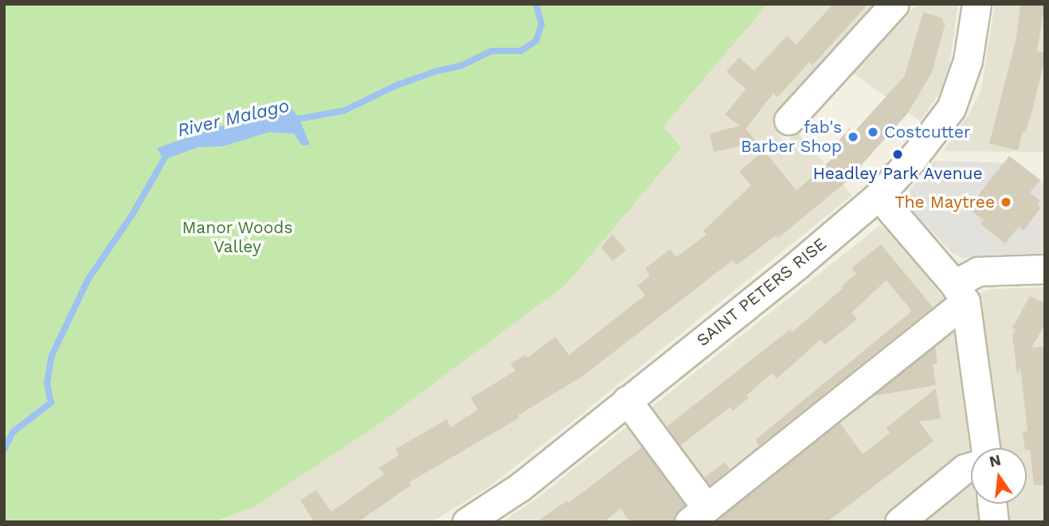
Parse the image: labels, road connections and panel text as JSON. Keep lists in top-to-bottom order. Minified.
{"streets":{"street":["SAINT PETERS RISE"]},"water":["River Malago"],"parks":["Manor Woods Valley"],"places":["Costcutter","fab's Barber Shop","Headley Park Avenue","The Maytree"],"north":"top"}
